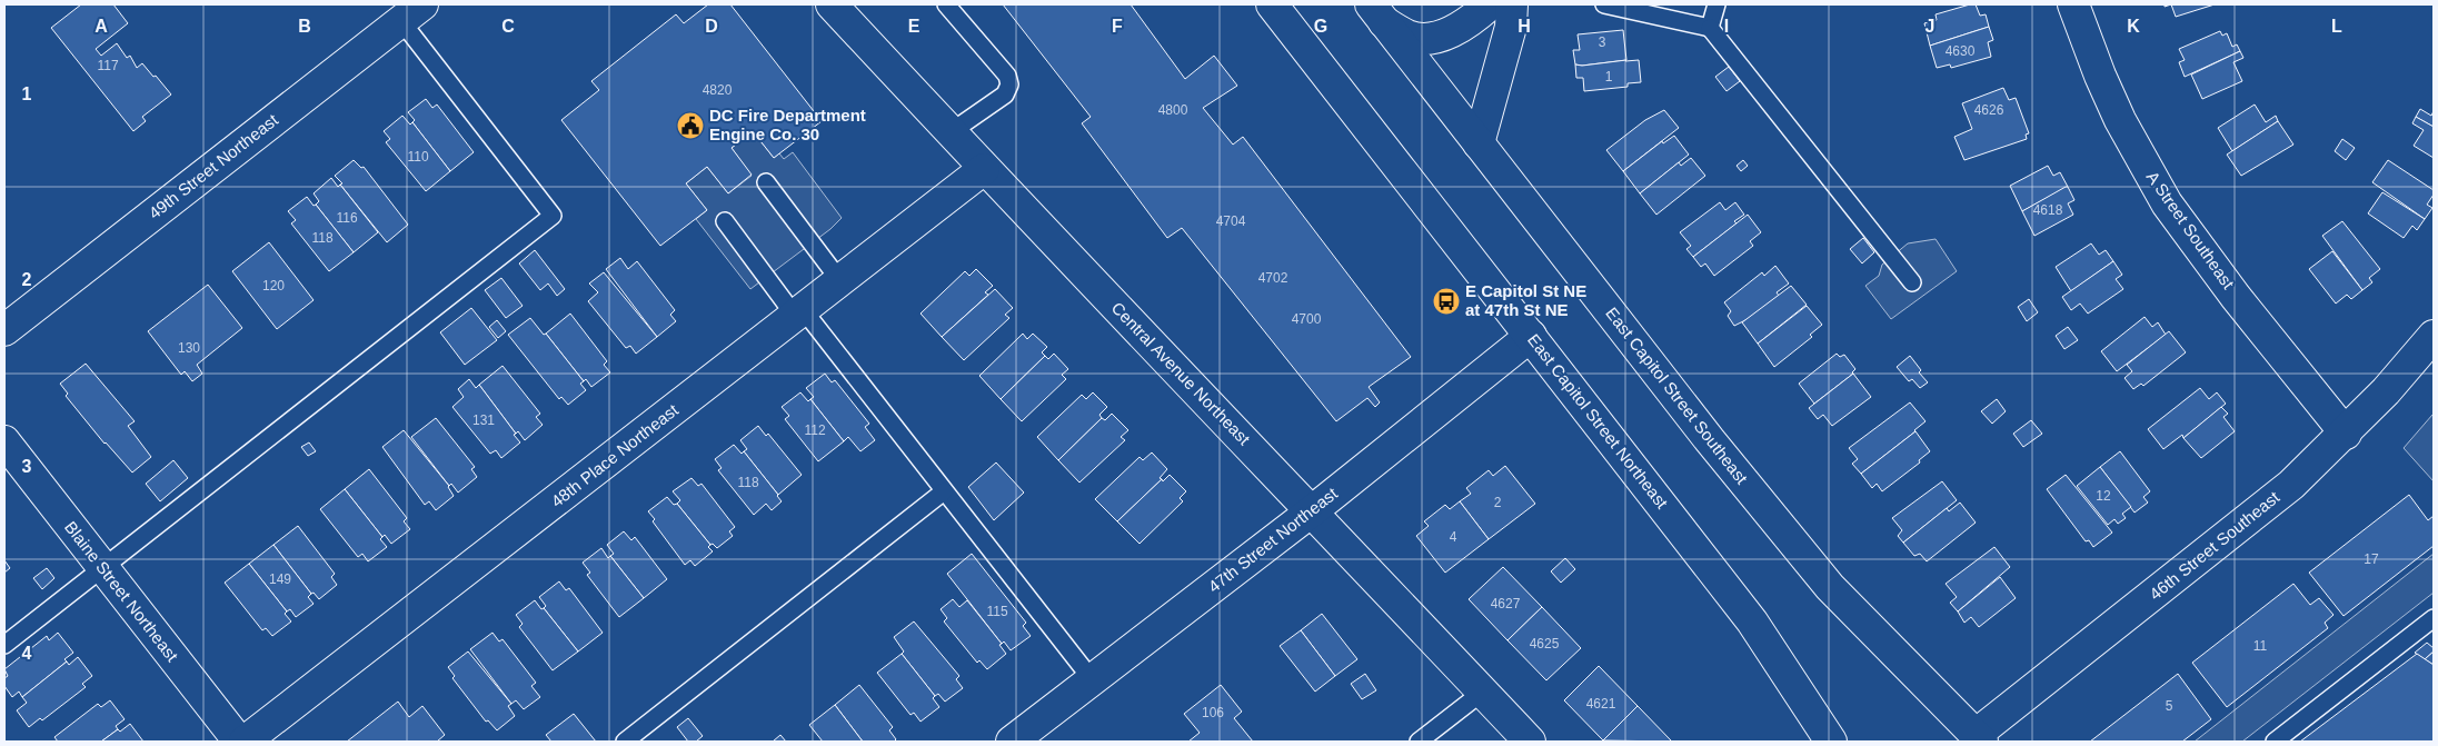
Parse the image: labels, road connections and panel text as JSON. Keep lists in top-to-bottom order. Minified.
{"streets":{"street":["49th Street Northeast","A Street Southeast","Central Avenue Northeast","East Capitol Street Southeast","East Capitol Street Northeast","48th Place Northeast","47th Street Northeast","46th Street Southeast","Blaine Street Northeast"]},"crossings":[["A Street Southeast","46th Street Southeast"],["Central Avenue Northeast","48th Place Northeast"],["Central Avenue Northeast","47th Street Northeast"],["East Capitol Street Southeast","46th Street Southeast"],["East Capitol Street Northeast","47th Street Northeast"]],"places":{"public building":["DC Fire Department Engine Co. 30"],"bus stop":["E Capitol St NE at 47th St NE"]},"house_numbers":["3","4630","117","1","4820","4800","4626","110","4618","116","4704","118","4702","120","4700","130","131","112","118","12","2","4","17","149","4627","115","4625","11","4621","5","106"],"grid":{"columns":["A","B","C","D","E","F","G","H","I","J","K","L"],"rows":["1","2","3","4"]}}
